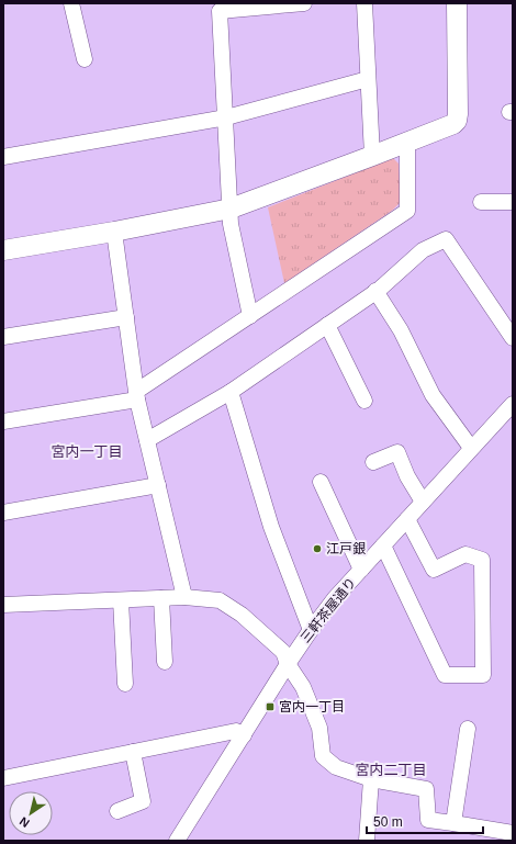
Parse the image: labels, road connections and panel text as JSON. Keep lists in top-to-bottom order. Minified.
{"streets":{"street":["三軒茶屋通り"]},"districts":["宮内一丁目","宮内二丁目"],"places":{"other":["江戸銀"],"transit":["宮内一丁目"]},"scale_bar":"50 m","north":"bottom left"}
